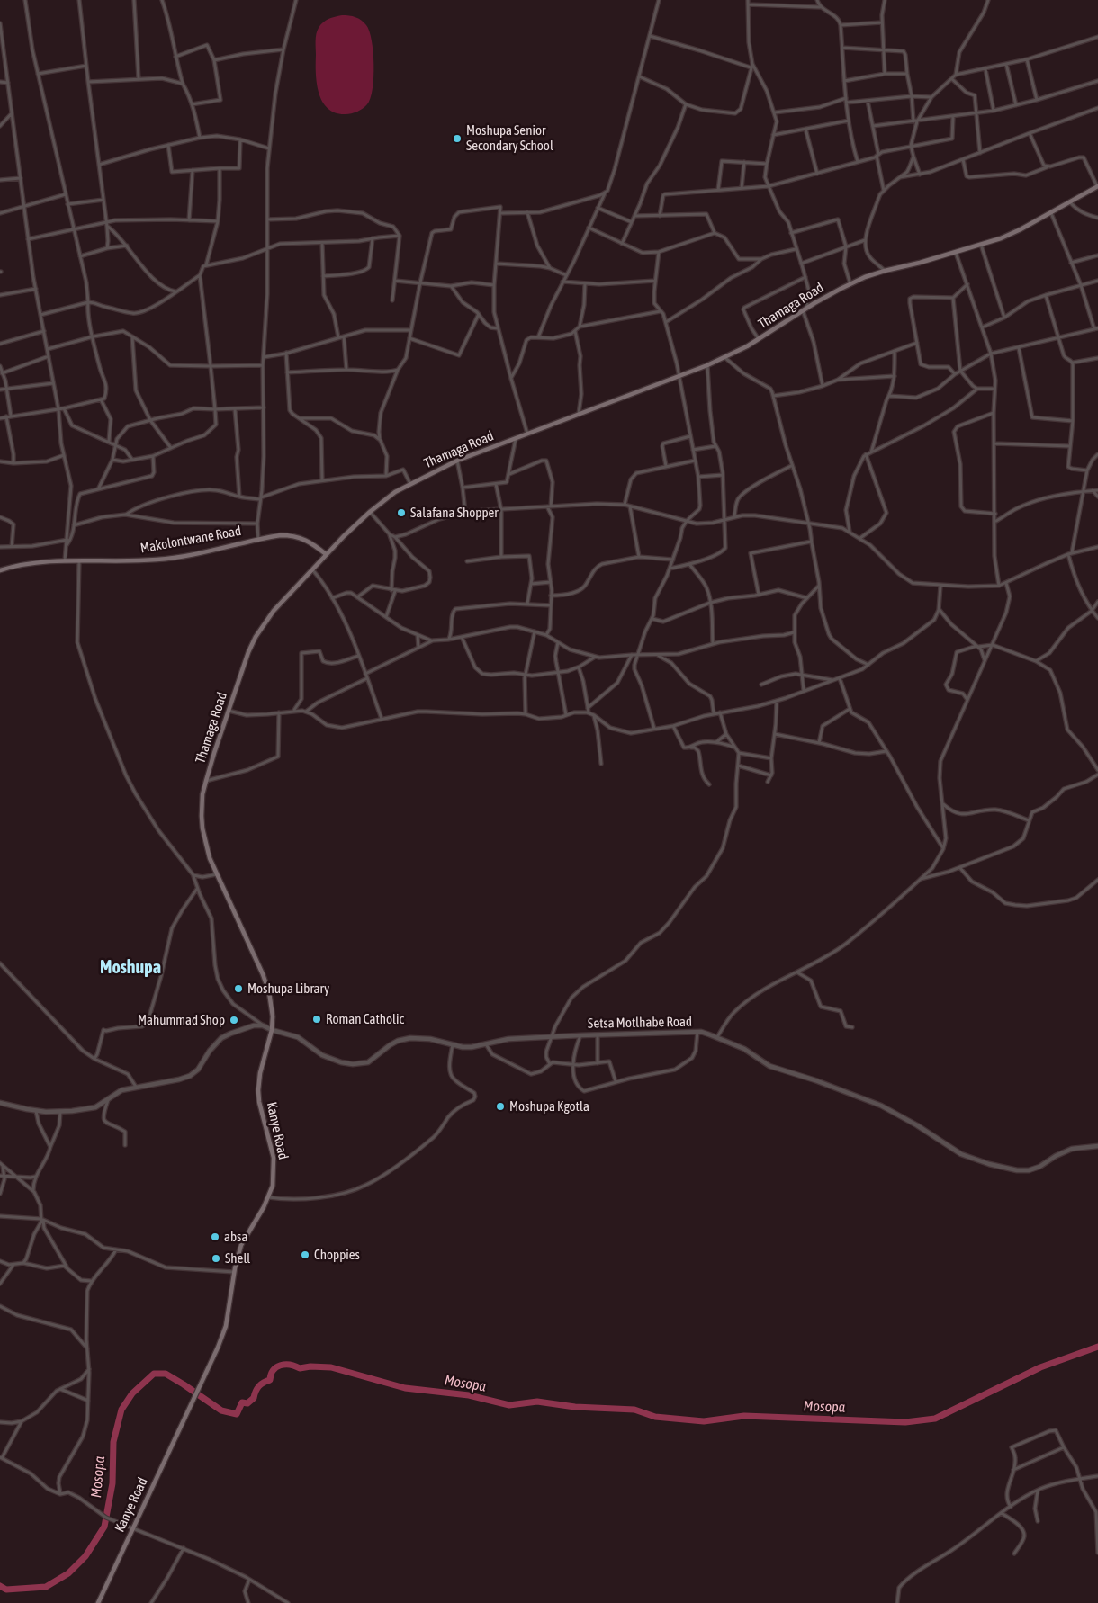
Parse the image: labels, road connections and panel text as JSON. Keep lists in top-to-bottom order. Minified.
{"streets":{"main road":["Thamaga Road","Makolontwane Road","Kanye Road"],"street":["Setsa Motlhabe Road"]},"crossings":[["Thamaga Road","Makolontwane Road"],["Thamaga Road","Setsa Motlhabe Road"],["Thamaga Road","Kanye Road"],["Setsa Motlhabe Road","Kanye Road"]],"districts":["Moshupa"],"water":["Mosopa"],"places":["Moshupa Senior Secondary School","Salafana Shopper","Moshupa Library","Roman Catholic","Mahummad Shop","Moshupa Kgotla","absa","Choppies","Shell"]}
